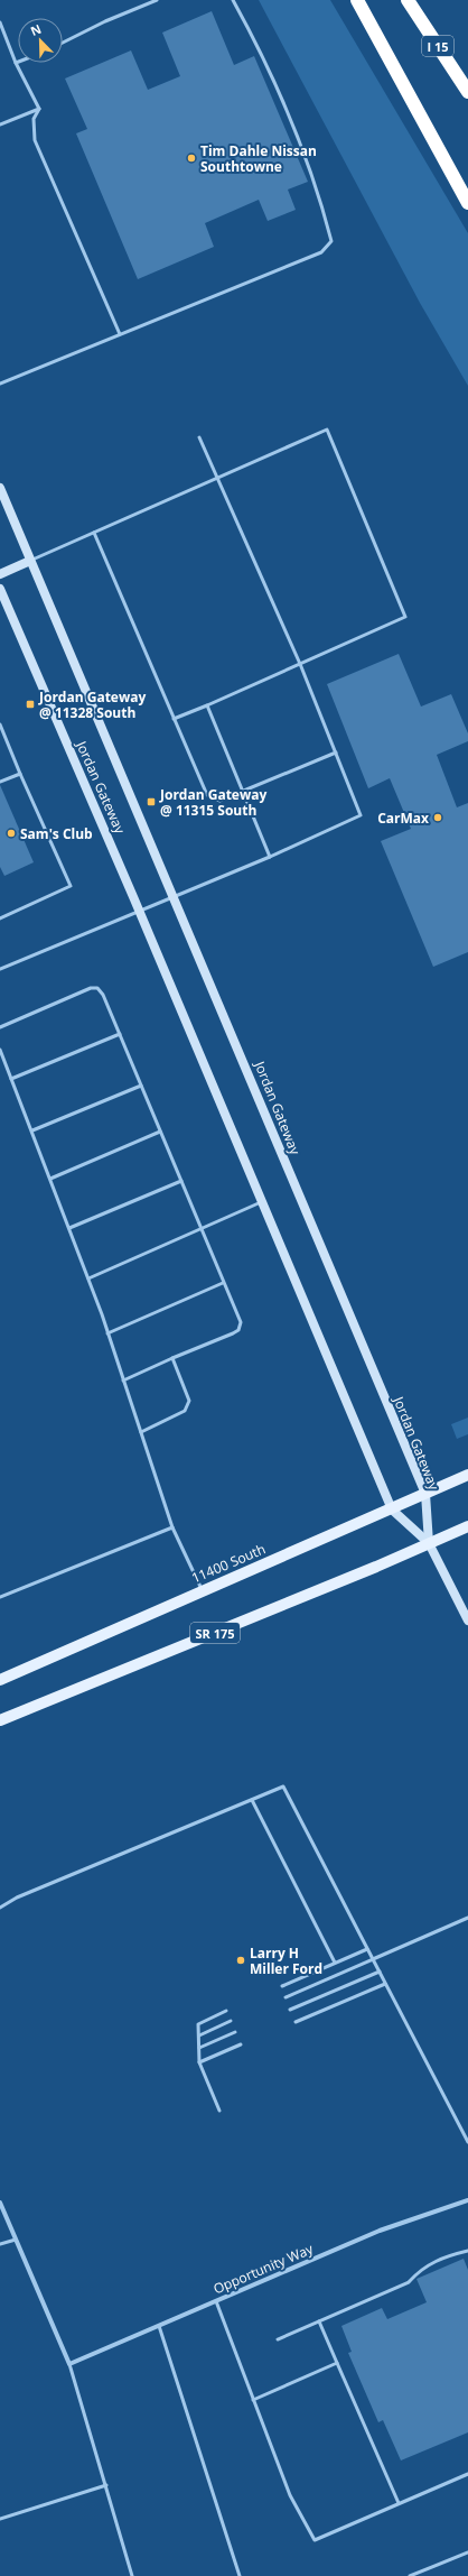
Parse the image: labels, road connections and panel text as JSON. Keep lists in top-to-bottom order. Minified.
{"streets":{"highway":["I 15"],"main road":["Jordan Gateway","11400 South","SR 175"],"street":["Opportunity Way"]},"crossings":[["Jordan Gateway","11400 South"],["Jordan Gateway","SR 175"]],"places":{"other":["Tim Dahle Nissan Southtowne","CarMax","Sam's Club","Larry H Miller Ford"],"transit":["Jordan Gateway @ 11328 South","Jordan Gateway @ 11315 South"]},"north":"top left"}
